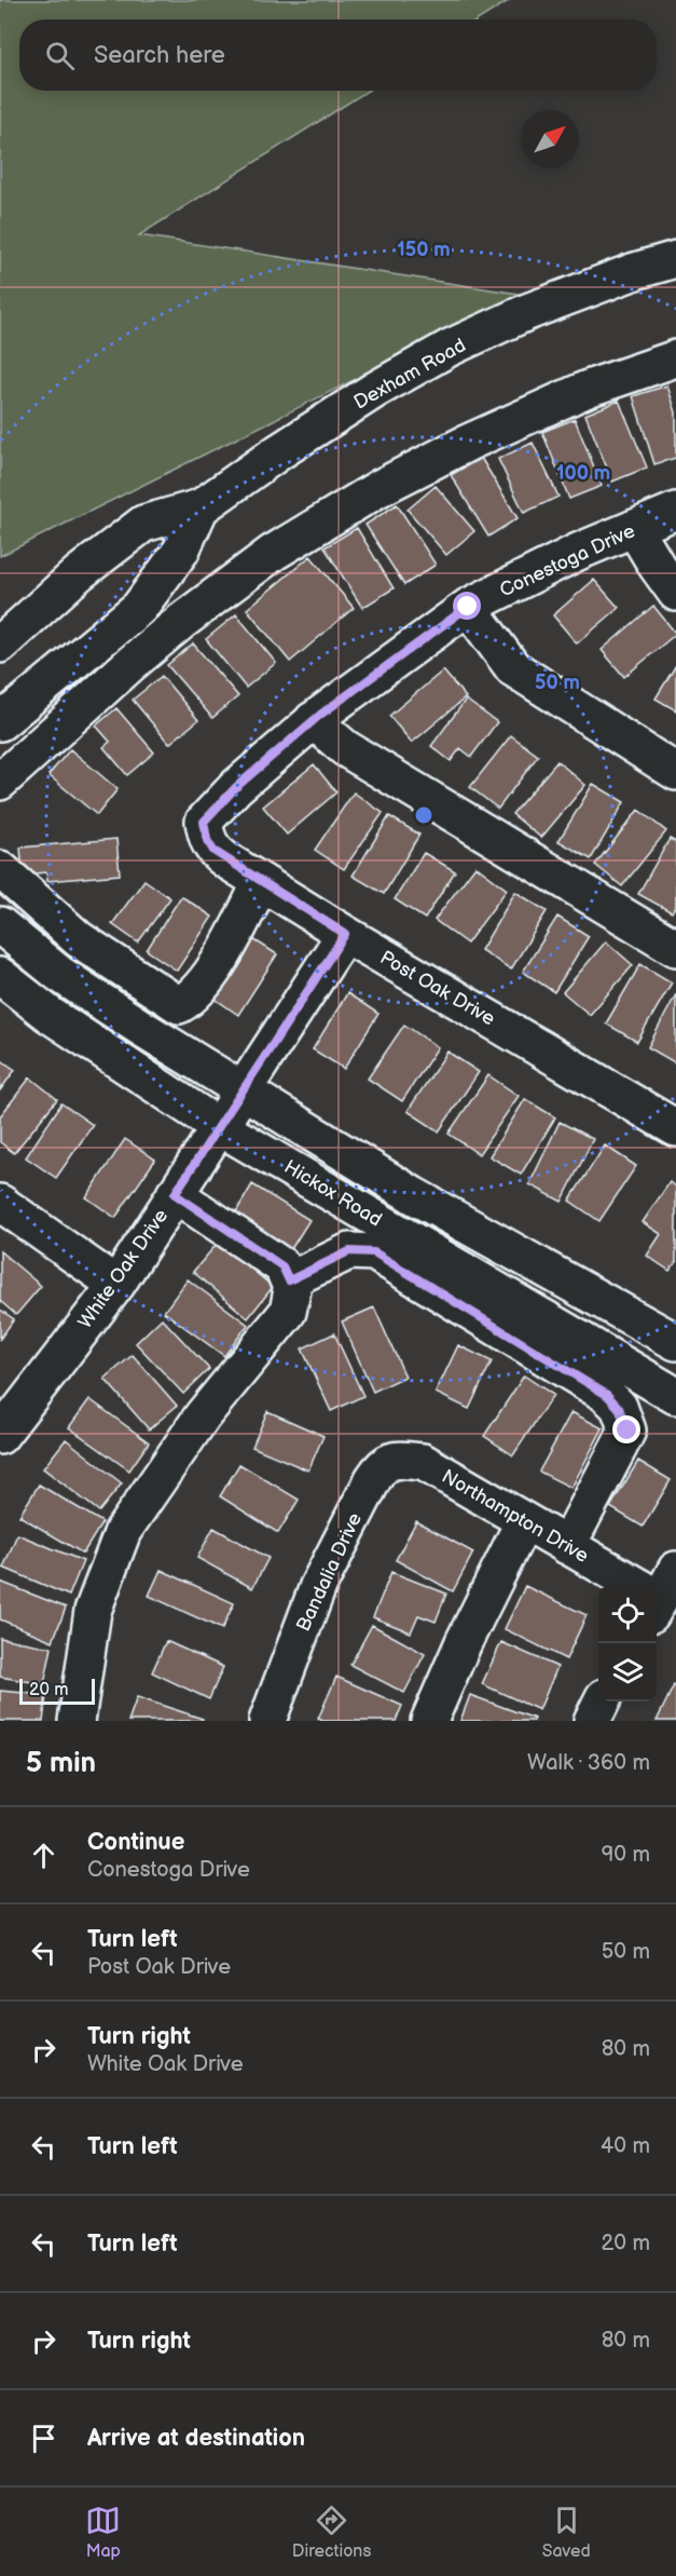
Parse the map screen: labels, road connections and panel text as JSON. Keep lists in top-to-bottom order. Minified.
{"streets":{"street":["Dexham Road","Conestoga Drive","Post Oak Drive","Hickox Road","White Oak Drive","Northampton Drive","Bandalia Drive"]},"crossings":[["Conestoga Drive","Post Oak Drive"],["Post Oak Drive","White Oak Drive"],["Hickox Road","White Oak Drive"],["Northampton Drive","Bandalia Drive"]],"scale_bar":"20 m","north":"top right","page":{"search":"Search here","scale":"20 m","heading":["5 min","Walk · 360 m"],"list":[["Continue","Conestoga Drive","90 m"],["Turn left","Post Oak Drive","50 m"],["Turn right","White Oak Drive","80 m"],["Turn left","40 m"],["Turn left","20 m"],["Turn right","80 m"],"Arrive at destination"],"nav":["Map","Directions","Saved"]},"rings":["150 m","100 m","50 m"]}
